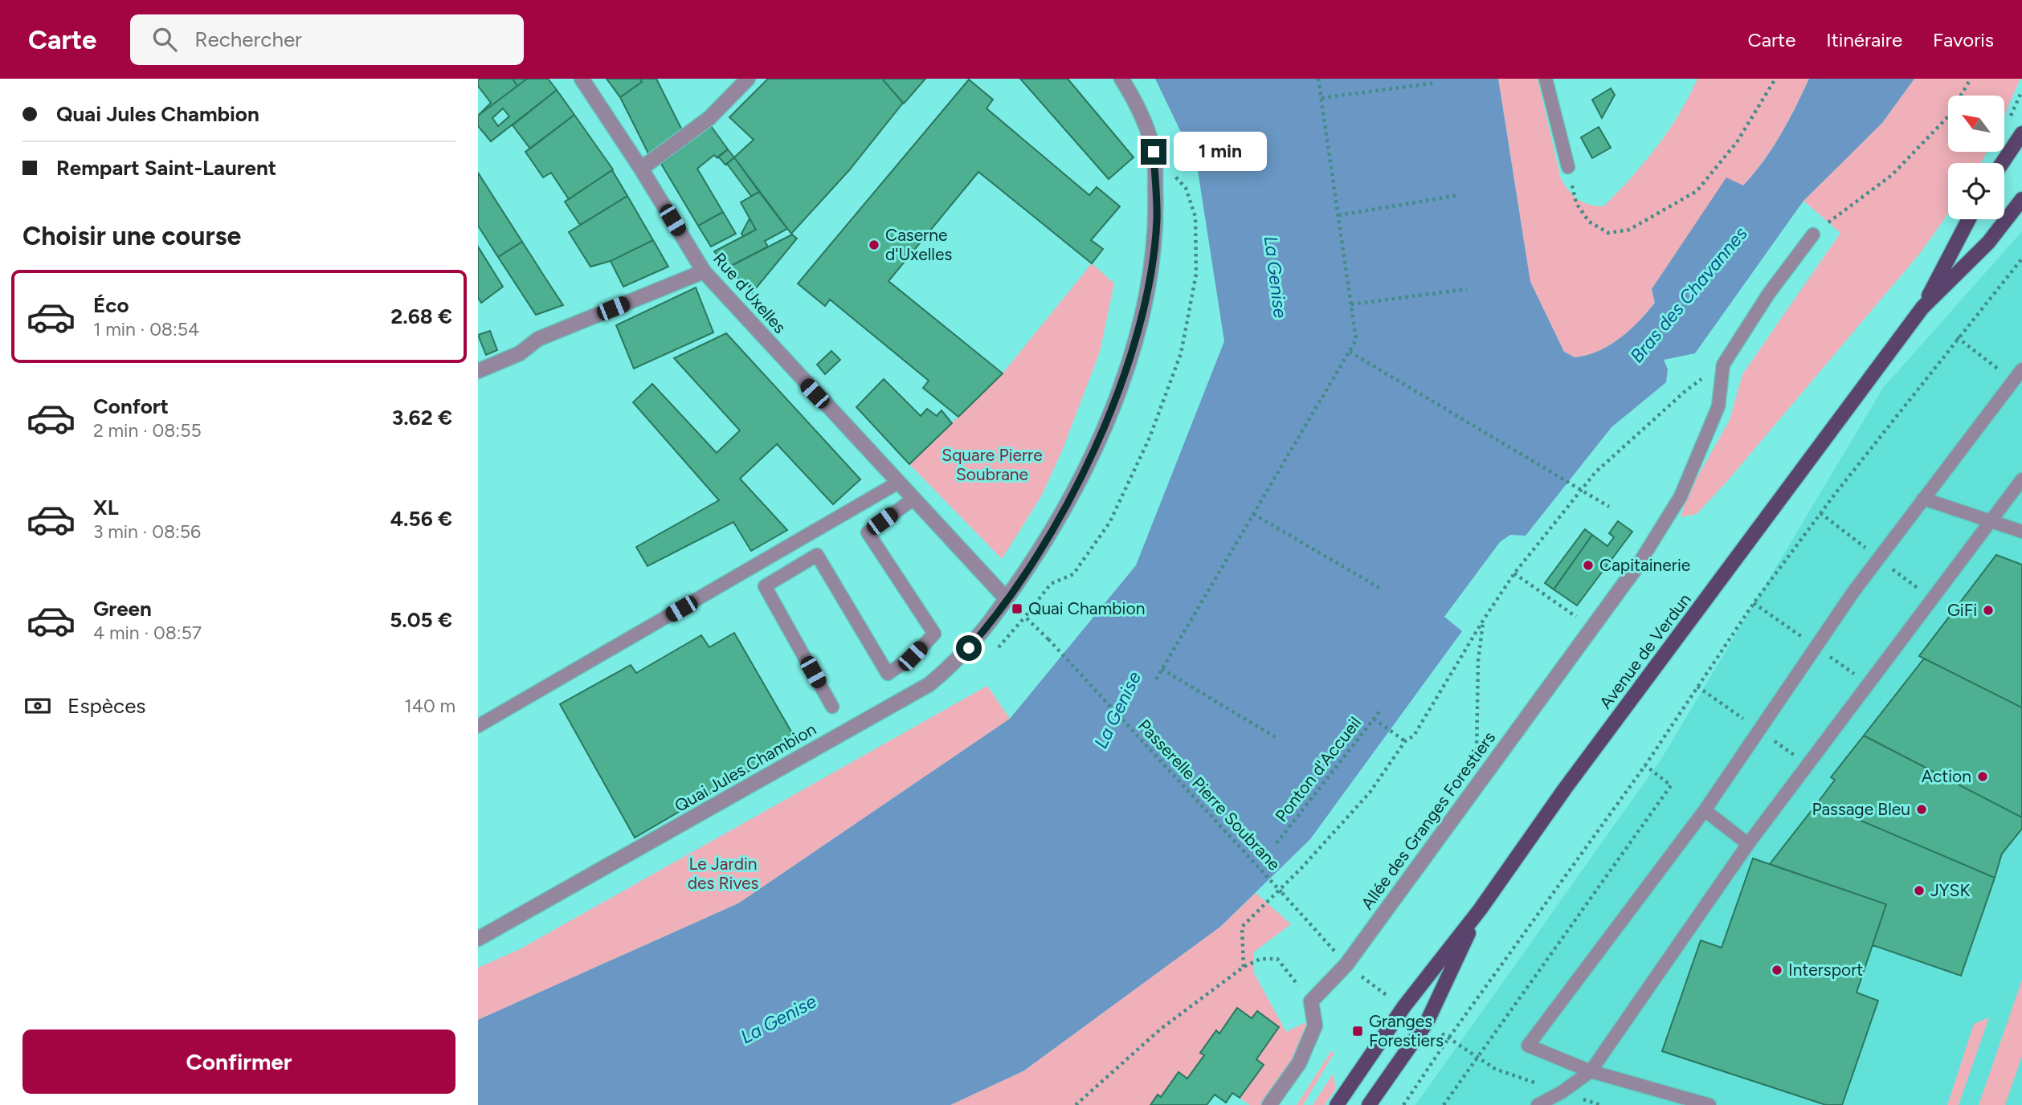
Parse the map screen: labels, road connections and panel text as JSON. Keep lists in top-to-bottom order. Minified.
{"streets":{"main road":["Avenue de Verdun"],"street":["Rue d'Uxelles","Quai Jules Chambion","Allée des Granges Forestiers"],"path":["Ponton d'Accueil","Passerelle Pierre Soubrane"]},"crossings":[["Rue d'Uxelles","Quai Jules Chambion"],["Avenue de Verdun","Passerelle Pierre Soubrane"],["Passerelle Pierre Soubrane","Allée des Granges Forestiers"]],"water":["La Genise","Bras des Chavannes"],"parks":["Square Pierre Soubrane","Le Jardin des Rives"],"places":{"other":["Caserne d'Uxelles","Capitainerie","GiFi","Action","Passage Bleu","JYSK","Intersport"],"transit":["Quai Chambion","Granges Forestiers"]},"north":"top left","page":{"header":"Carte","search":"Rechercher","nav":["Carte","Itinéraire","Favoris"],"banner":["Quai Jules Chambion","Rempart Saint-Laurent"],"bubble":"1 min","heading":"Choisir une course","list":[{"name":"Éco","note":"1 min · 08:54","value":"2.68 €"},{"name":"Confort","note":"2 min · 08:55","value":"3.62 €"},{"name":"XL","note":"3 min · 08:56","value":"4.56 €"},{"name":"Green","note":"4 min · 08:57","value":"5.05 €"}],"pay":["Espèces","140 m"],"buttons":"Confirmer"}}
